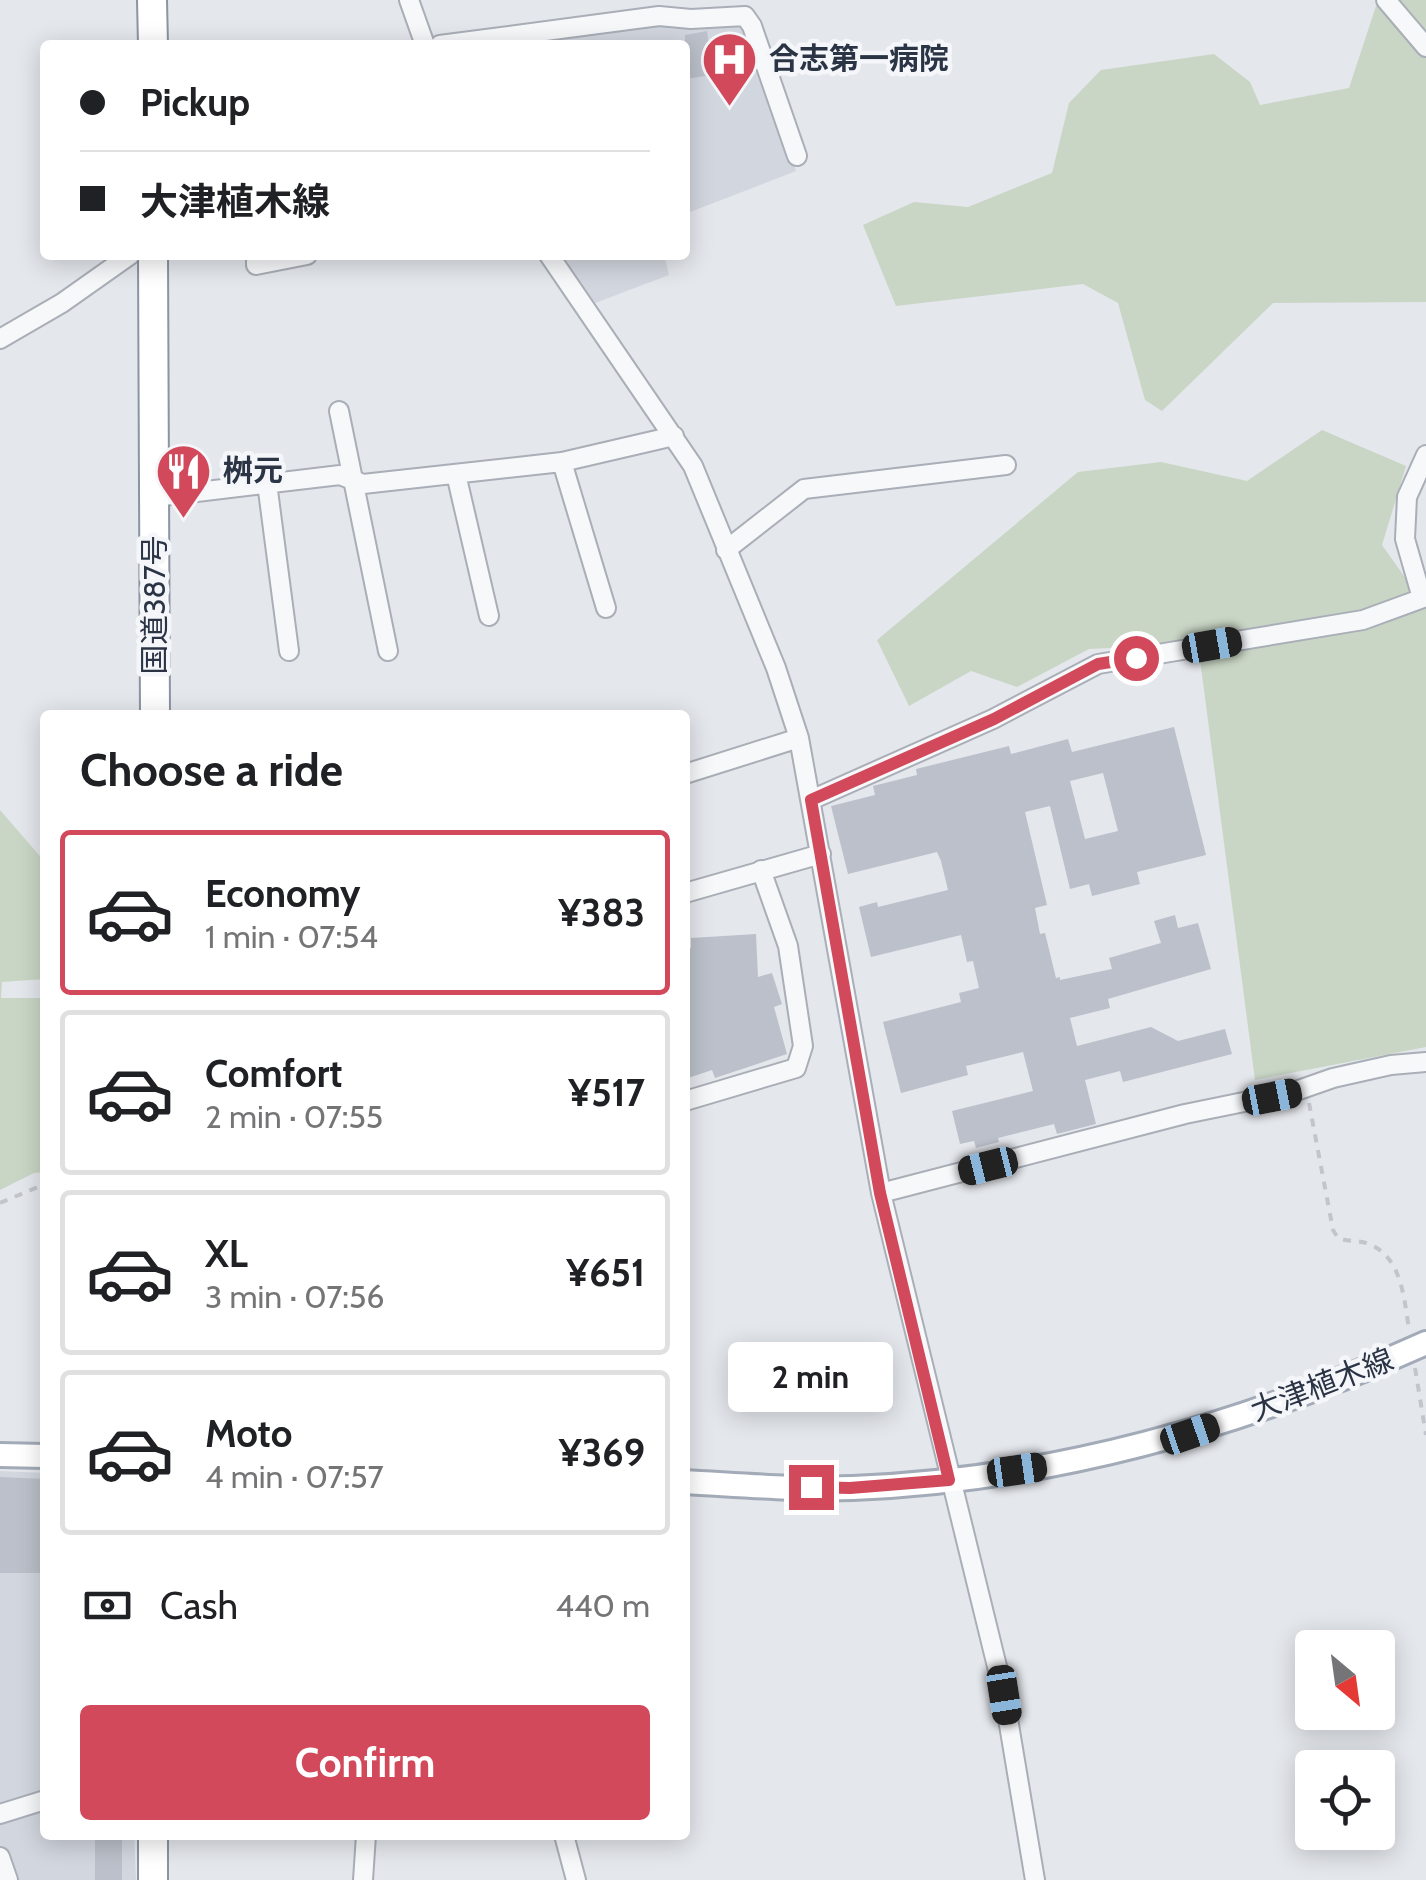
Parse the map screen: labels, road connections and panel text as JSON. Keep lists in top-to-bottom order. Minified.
{"streets":{"highway":["国道387号"],"main road":["大津植木線"]},"places":{"hospital":["合志第一病院"],"restaurant":["桝元"]},"north":"bottom right","page":{"banner":["Pickup","大津植木線"],"heading":"Choose a ride","list":[{"name":"Economy","note":"1 min · 07:54","value":"¥383"},{"name":"Comfort","note":"2 min · 07:55","value":"¥517"},{"name":"XL","note":"3 min · 07:56","value":"¥651"},{"name":"Moto","note":"4 min · 07:57","value":"¥369"}],"bubble":"2 min","pay":["Cash","440 m"],"buttons":"Confirm"}}
